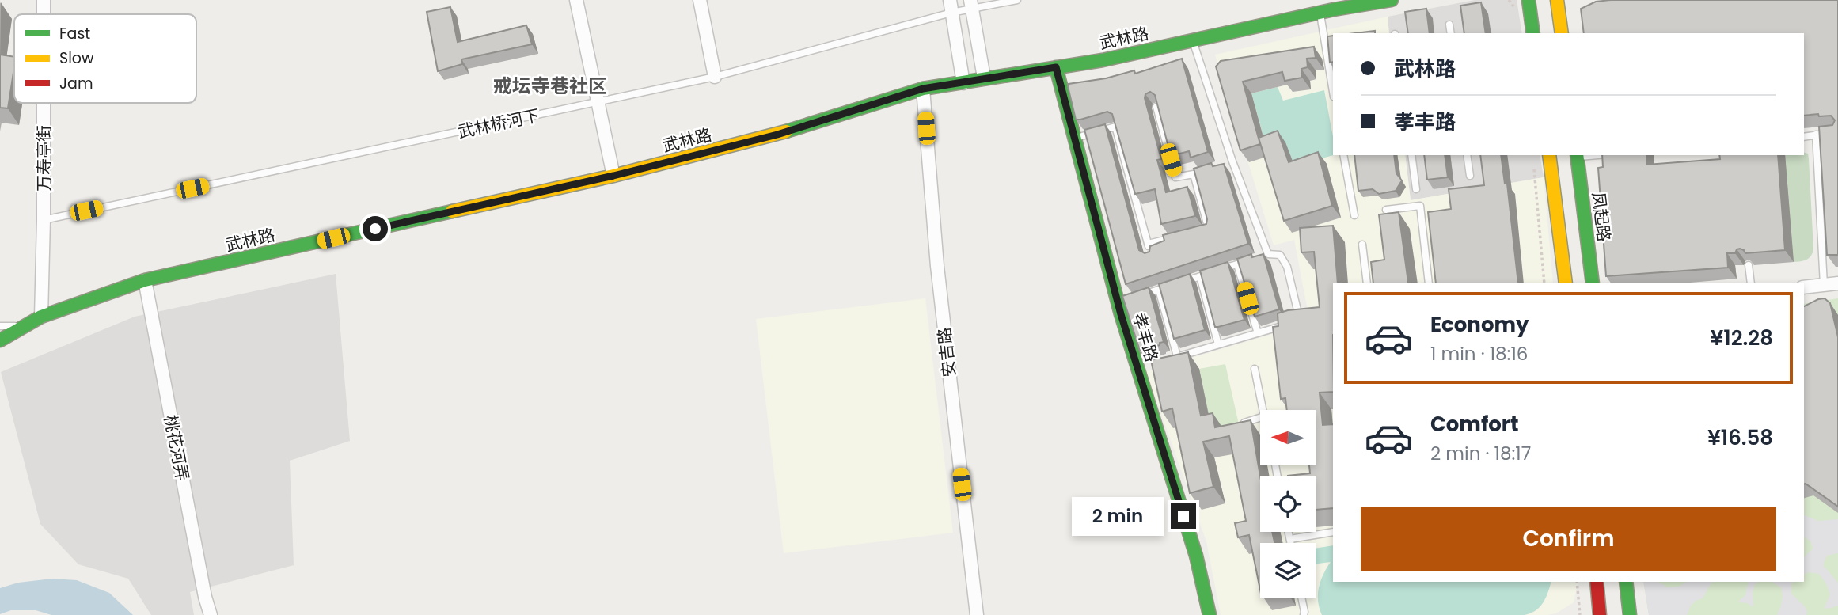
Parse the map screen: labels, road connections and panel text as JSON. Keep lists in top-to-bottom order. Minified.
{"streets":{"street":["武林路","万寿亭街","凤起路","孝丰路","安吉路","桃花河弄"],"lane":["武林桥河下"]},"crossings":[["武林路","万寿亭街"],["武林路","孝丰路"],["武林路","安吉路"],["武林路","桃花河弄"],["武林桥河下","万寿亭街"]],"districts":["戒坛寺巷社区"],"legend":["Fast","Slow","Jam"],"north":"left","page":{"banner":["武林路","孝丰路"],"list":[{"name":"Economy","note":"1 min · 18:16","value":"¥12.28"},{"name":"Comfort","note":"2 min · 18:17","value":"¥16.58"}],"buttons":"Confirm","bubble":"2 min"}}
